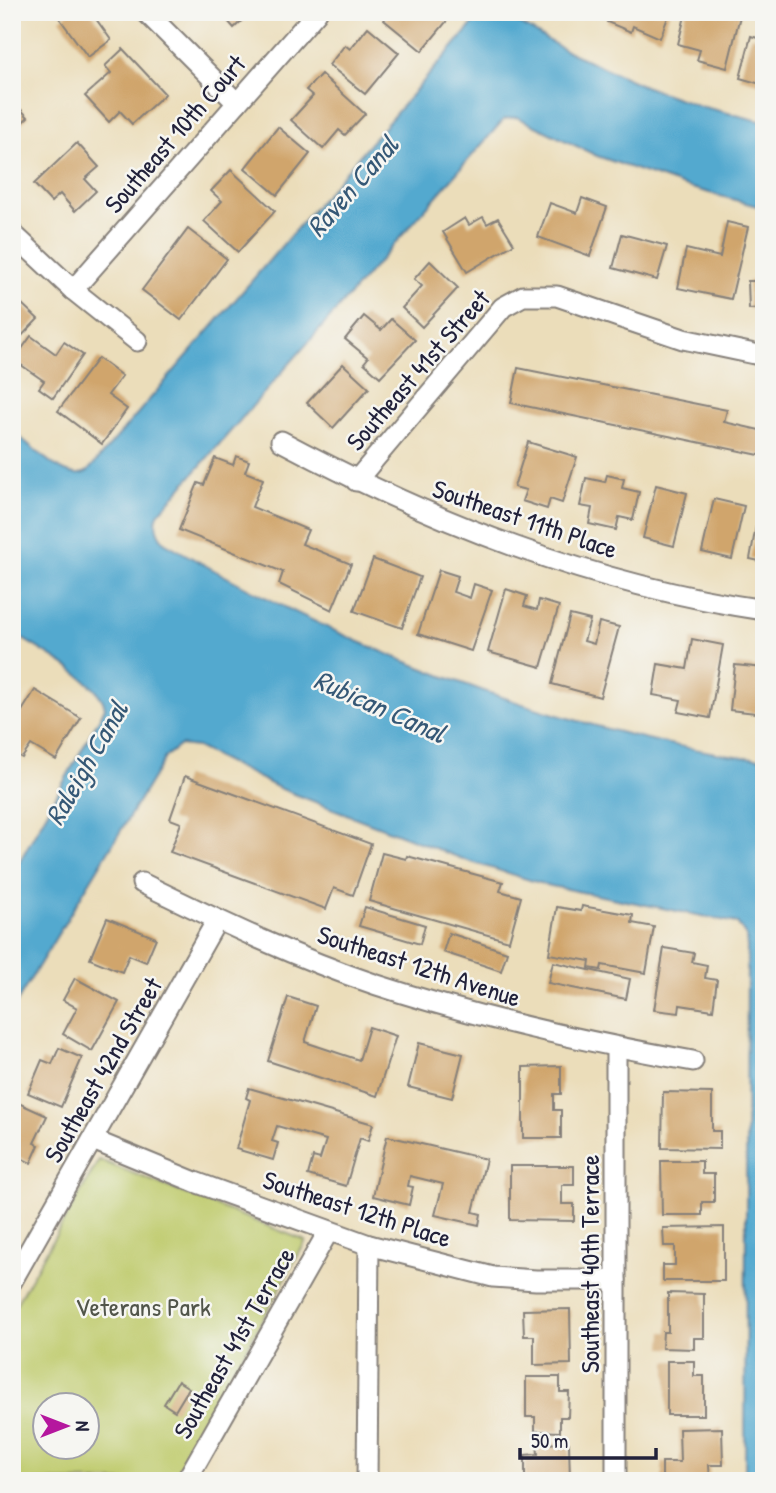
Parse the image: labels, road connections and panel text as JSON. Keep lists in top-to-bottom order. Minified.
{"streets":{"street":["Southeast 10th Court","Southeast 41st Street","Southeast 11th Place","Southeast 12th Avenue","Southeast 42nd Street","Southeast 12th Place","Southeast 40th Terrace","Southeast 41st Terrace"]},"crossings":[["Southeast 41st Street","Southeast 11th Place"],["Southeast 12th Avenue","Southeast 42nd Street"],["Southeast 12th Avenue","Southeast 40th Terrace"],["Southeast 42nd Street","Southeast 12th Place"],["Southeast 12th Place","Southeast 40th Terrace"],["Southeast 12th Place","Southeast 41st Terrace"]],"water":["Raven Canal","Rubican Canal","Raleigh Canal"],"parks":["Veterans Park"],"scale_bar":"50 m","north":"right"}
